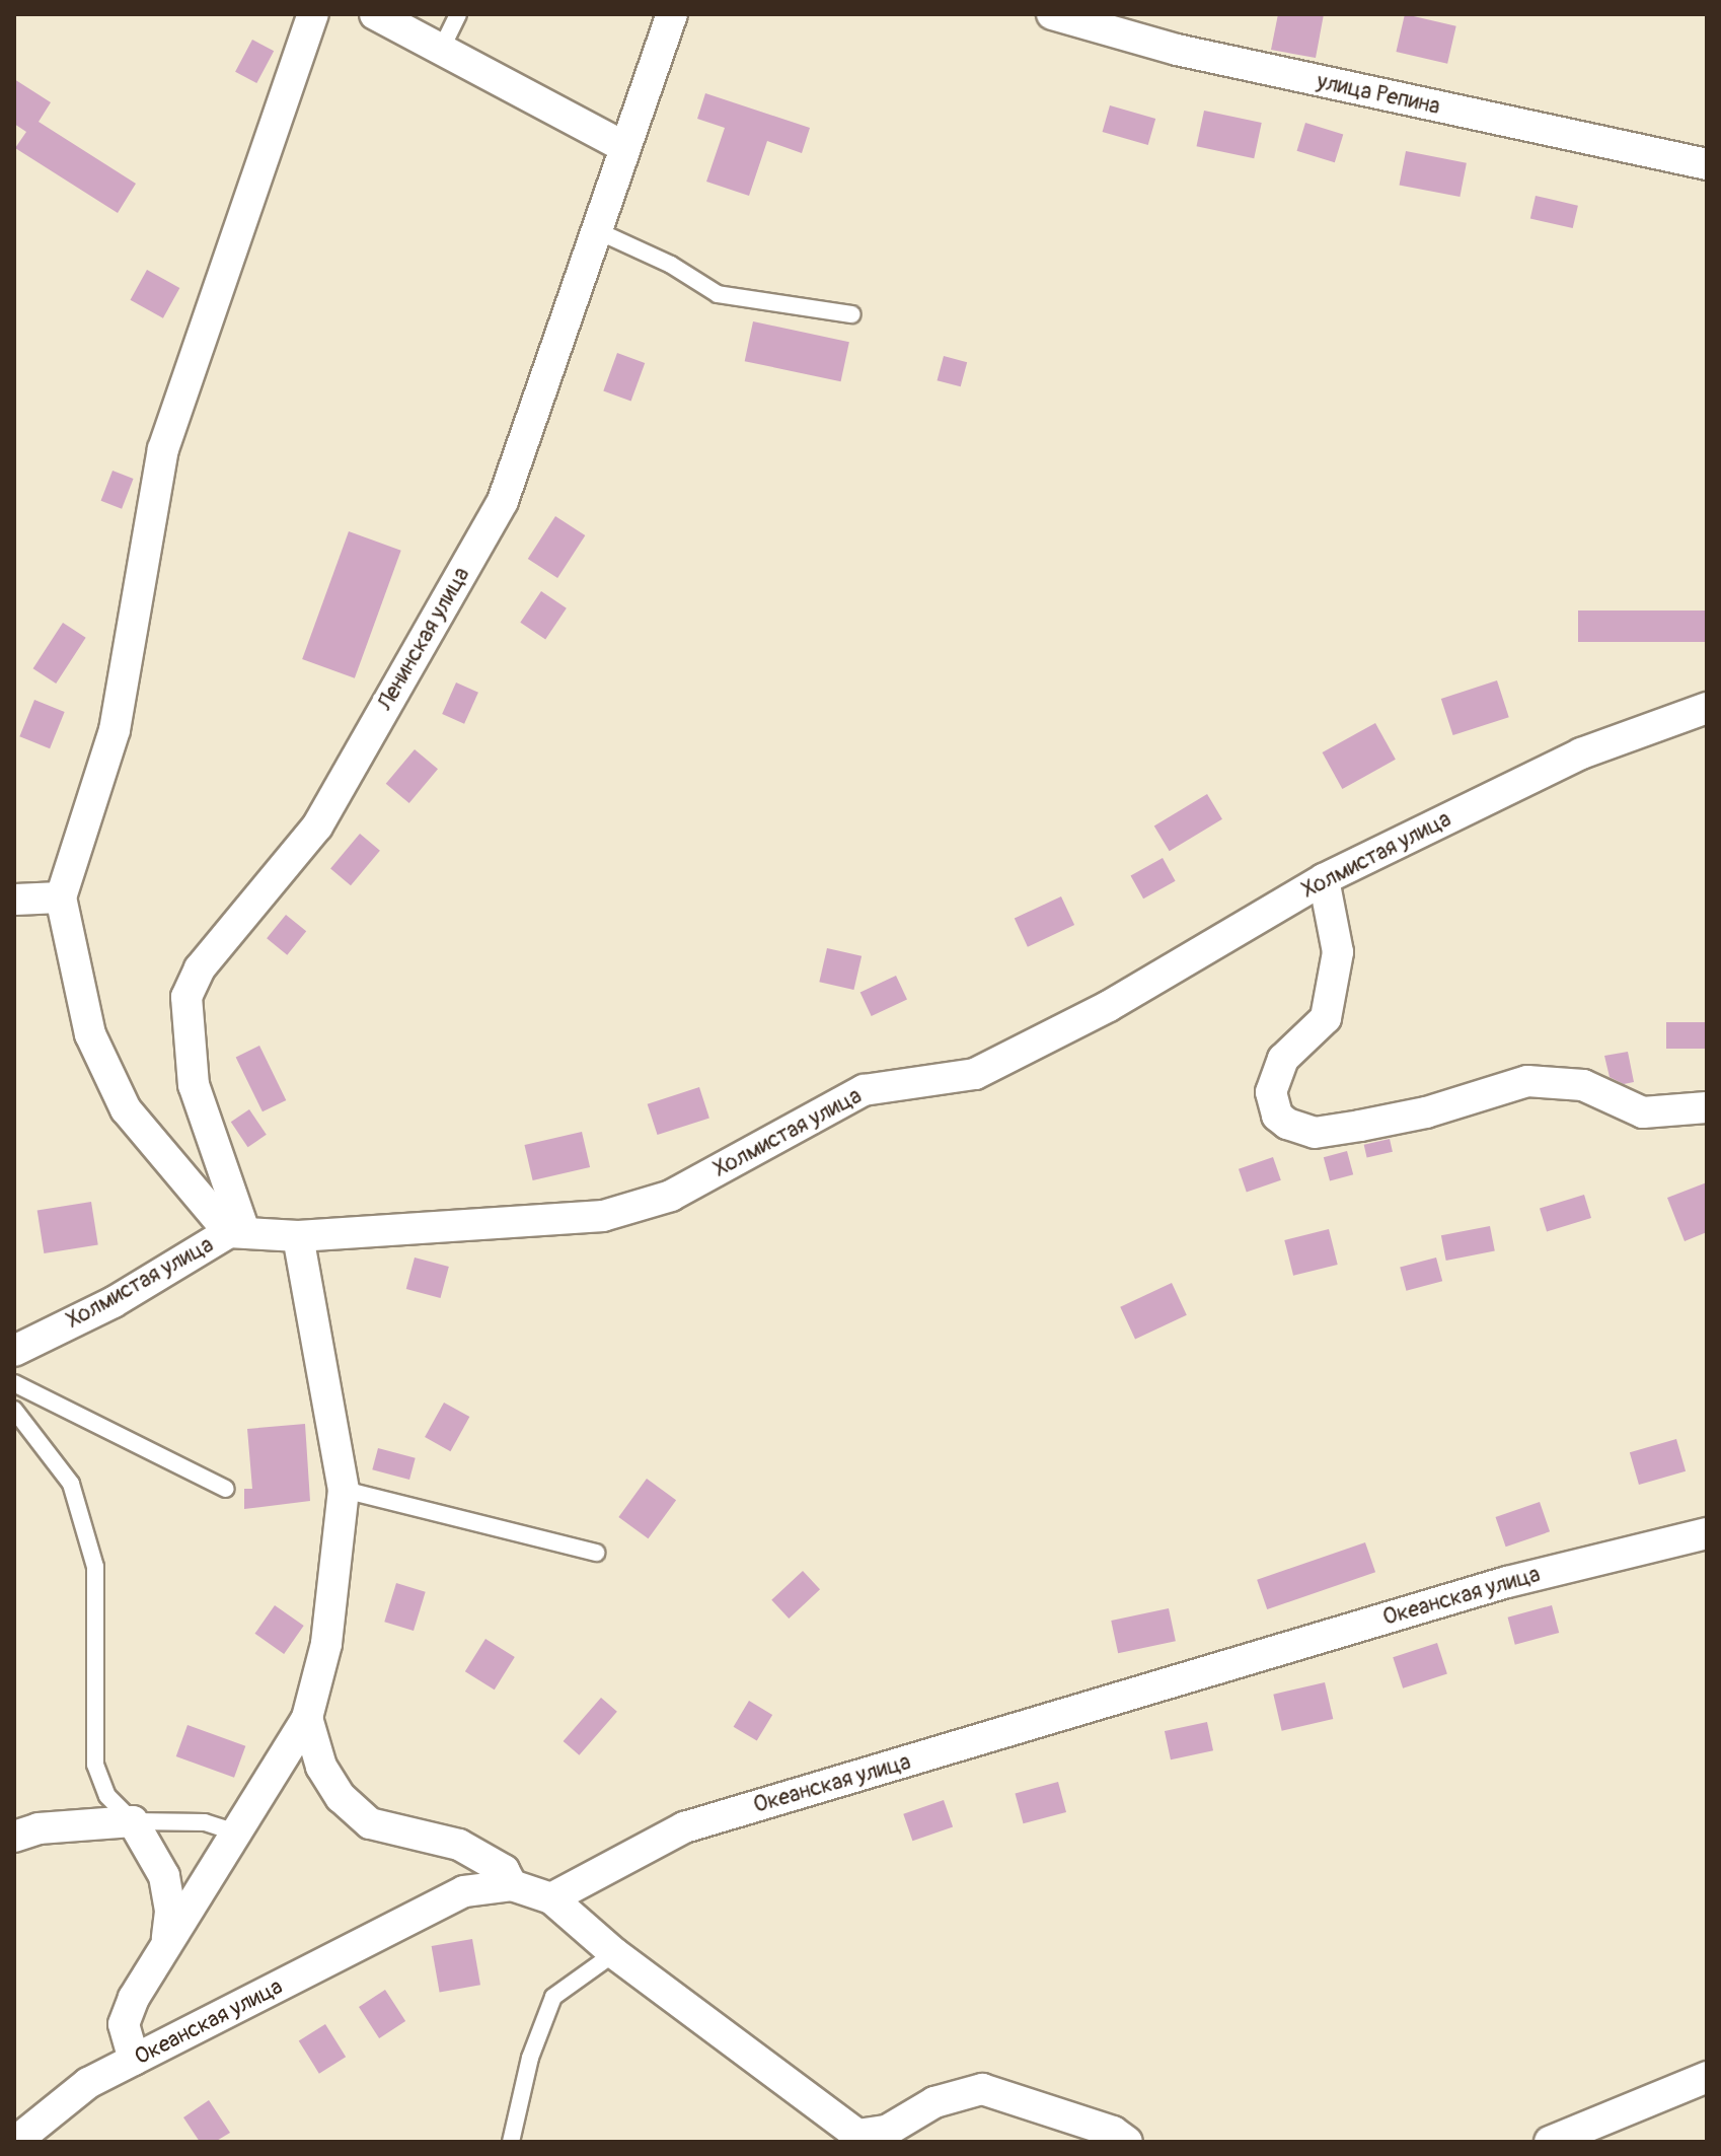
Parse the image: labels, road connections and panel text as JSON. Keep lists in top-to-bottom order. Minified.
{"streets":{"street":["улица Репина","Ленинская улица","Холмистая улица","Океанская улица"]},"crossings":[["Ленинская улица","Холмистая улица"]]}
